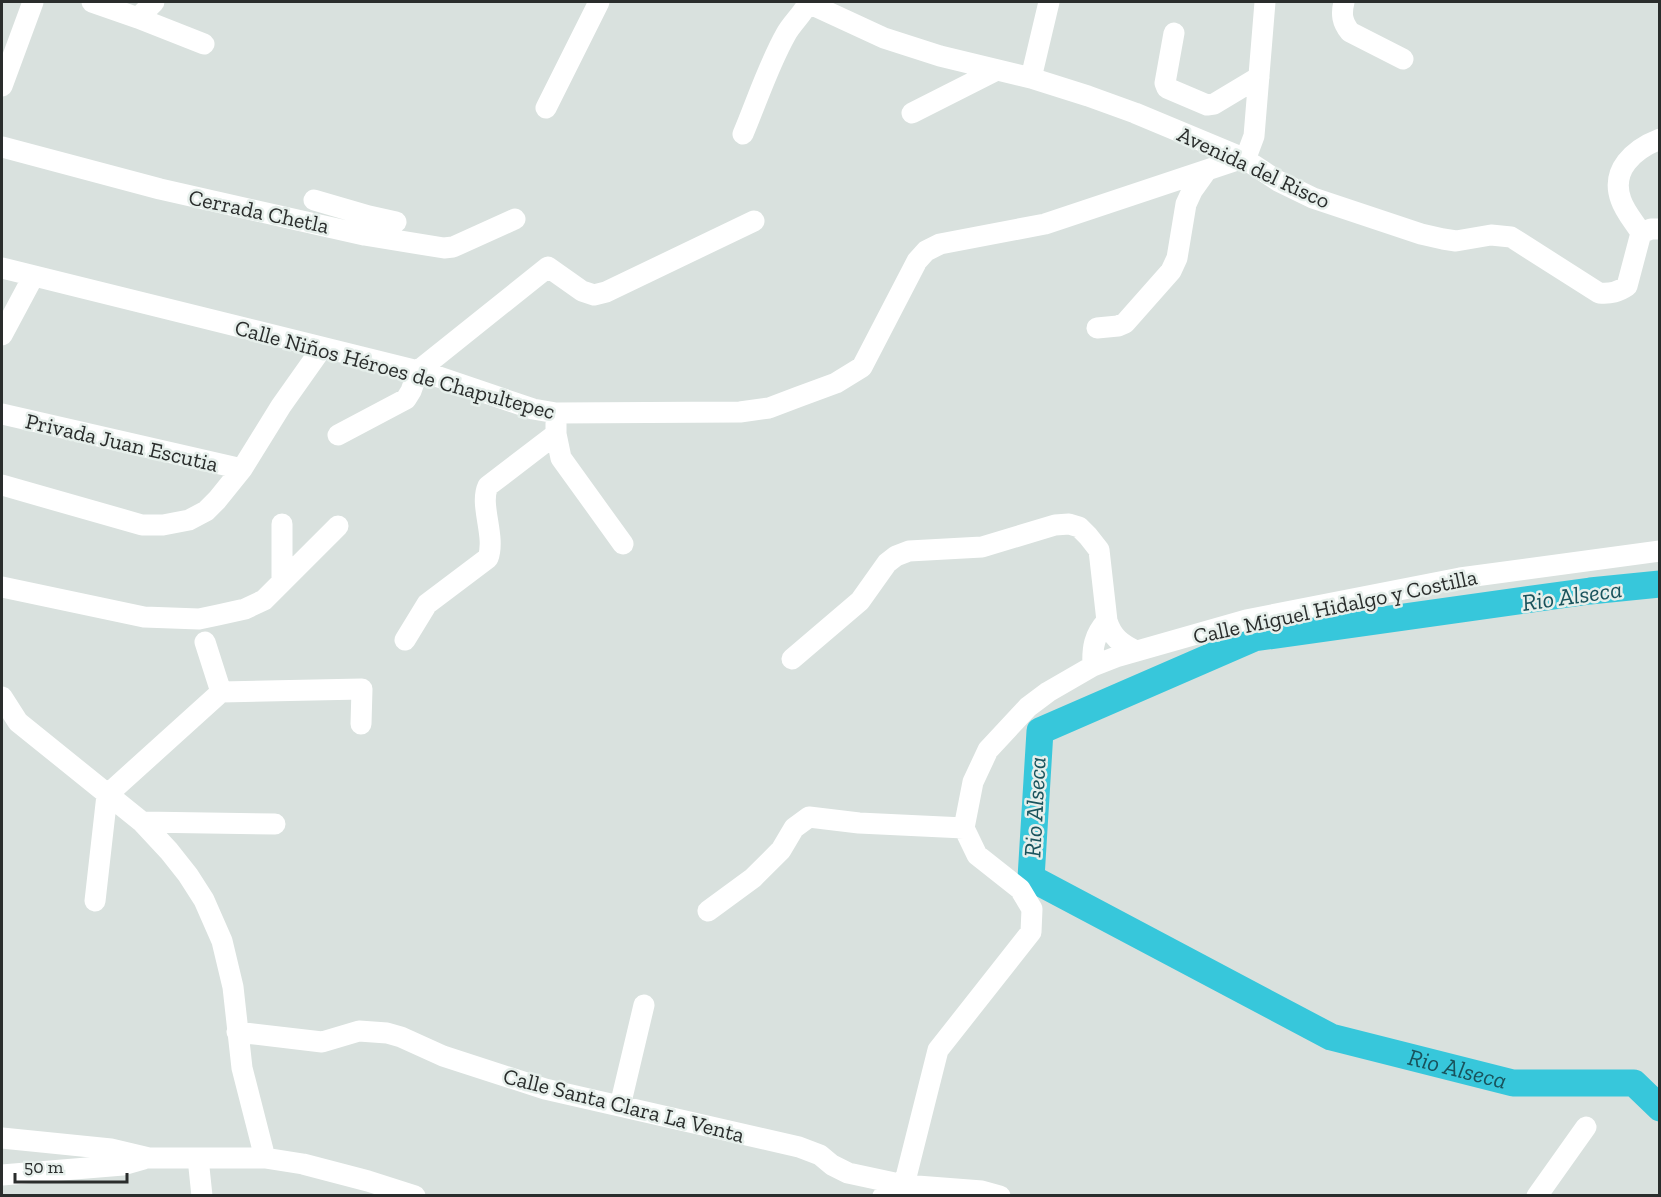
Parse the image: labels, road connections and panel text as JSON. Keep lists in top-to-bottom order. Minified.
{"streets":{"street":["Avenida del Risco","Cerrada Chetla","Calle Niños Héroes de Chapultepec","Privada Juan Escutia","Calle Miguel Hidalgo y Costilla","Calle Santa Clara La Venta"]},"crossings":[["Avenida del Risco","Calle Niños Héroes de Chapultepec"]],"water":["Rio Alseca"],"scale_bar":"50 m"}
